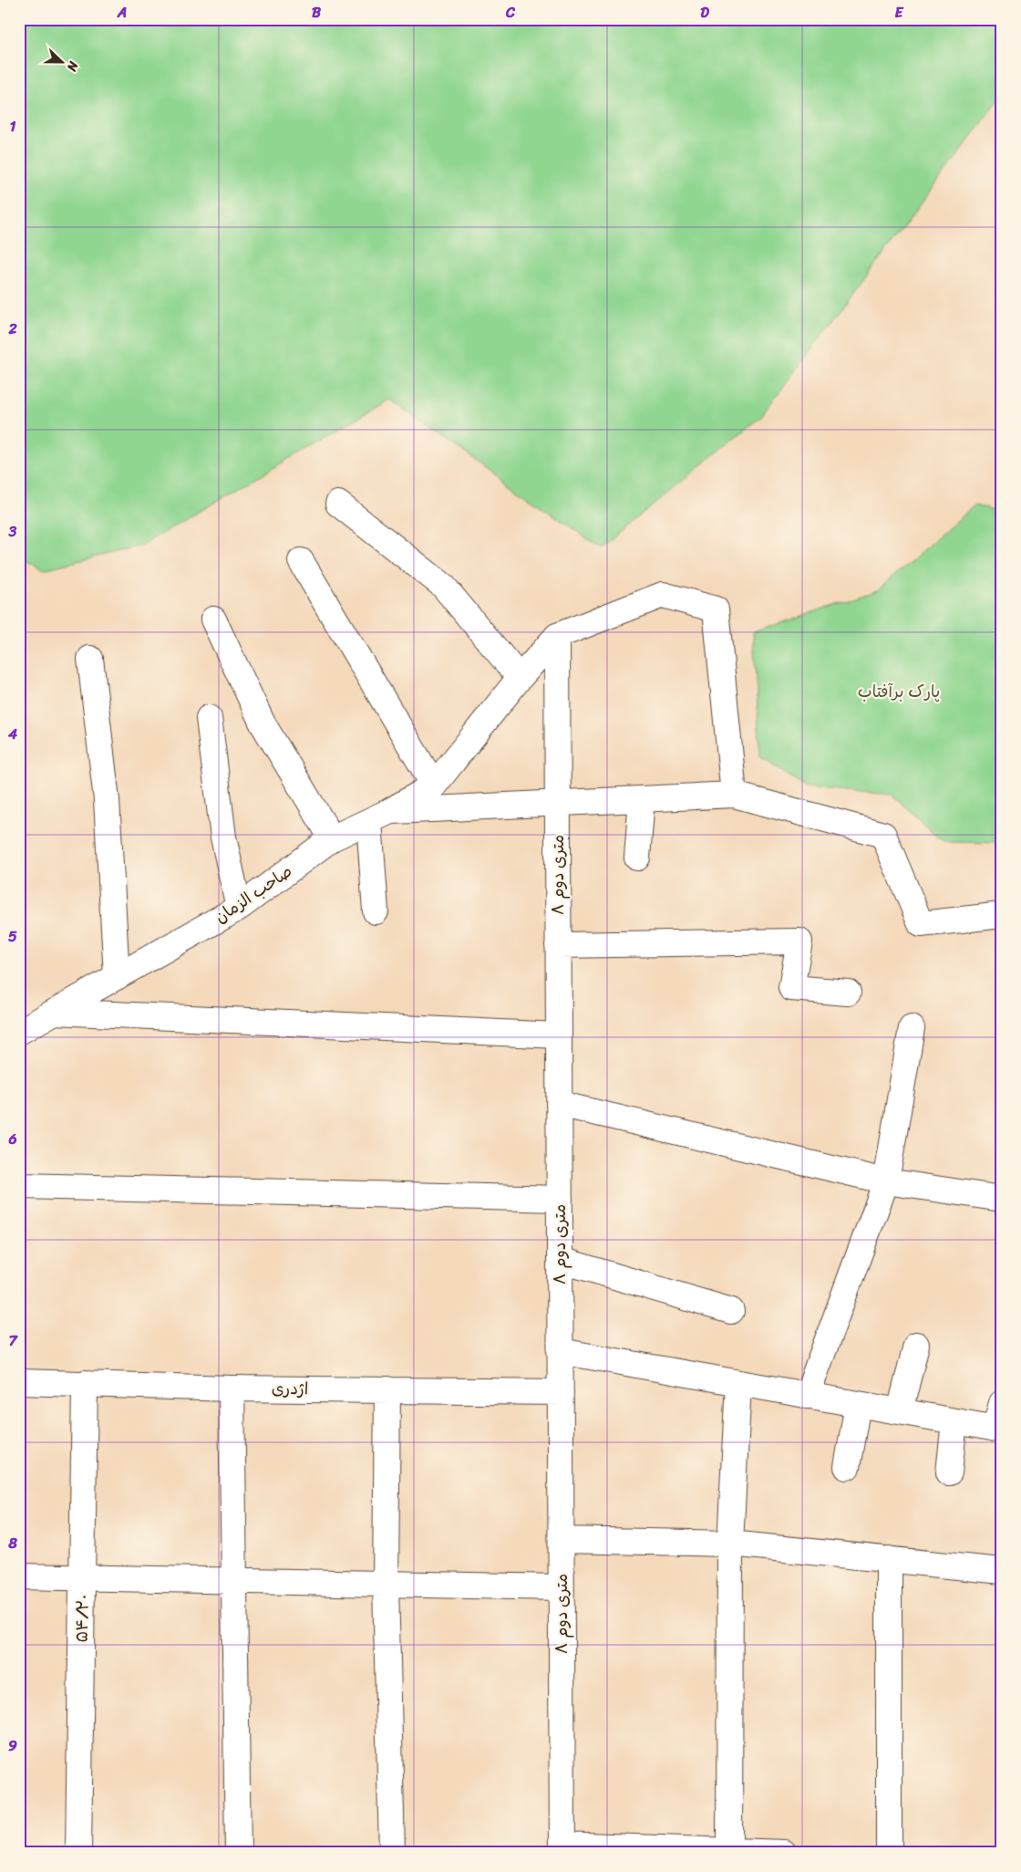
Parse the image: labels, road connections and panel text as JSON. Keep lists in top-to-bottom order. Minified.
{"streets":{"street":["۸ متری دوم","صاحب الزمان","اژدری","۵۴/۲۰"]},"crossings":[["۸ متری دوم","اژدری"],["اژدری","۵۴/۲۰"]],"parks":["پارک برآفتاب"],"north":"right","grid":{"columns":["A","B","C","D","E"],"rows":["1","2","3","4","5","6","7","8","9"]}}
